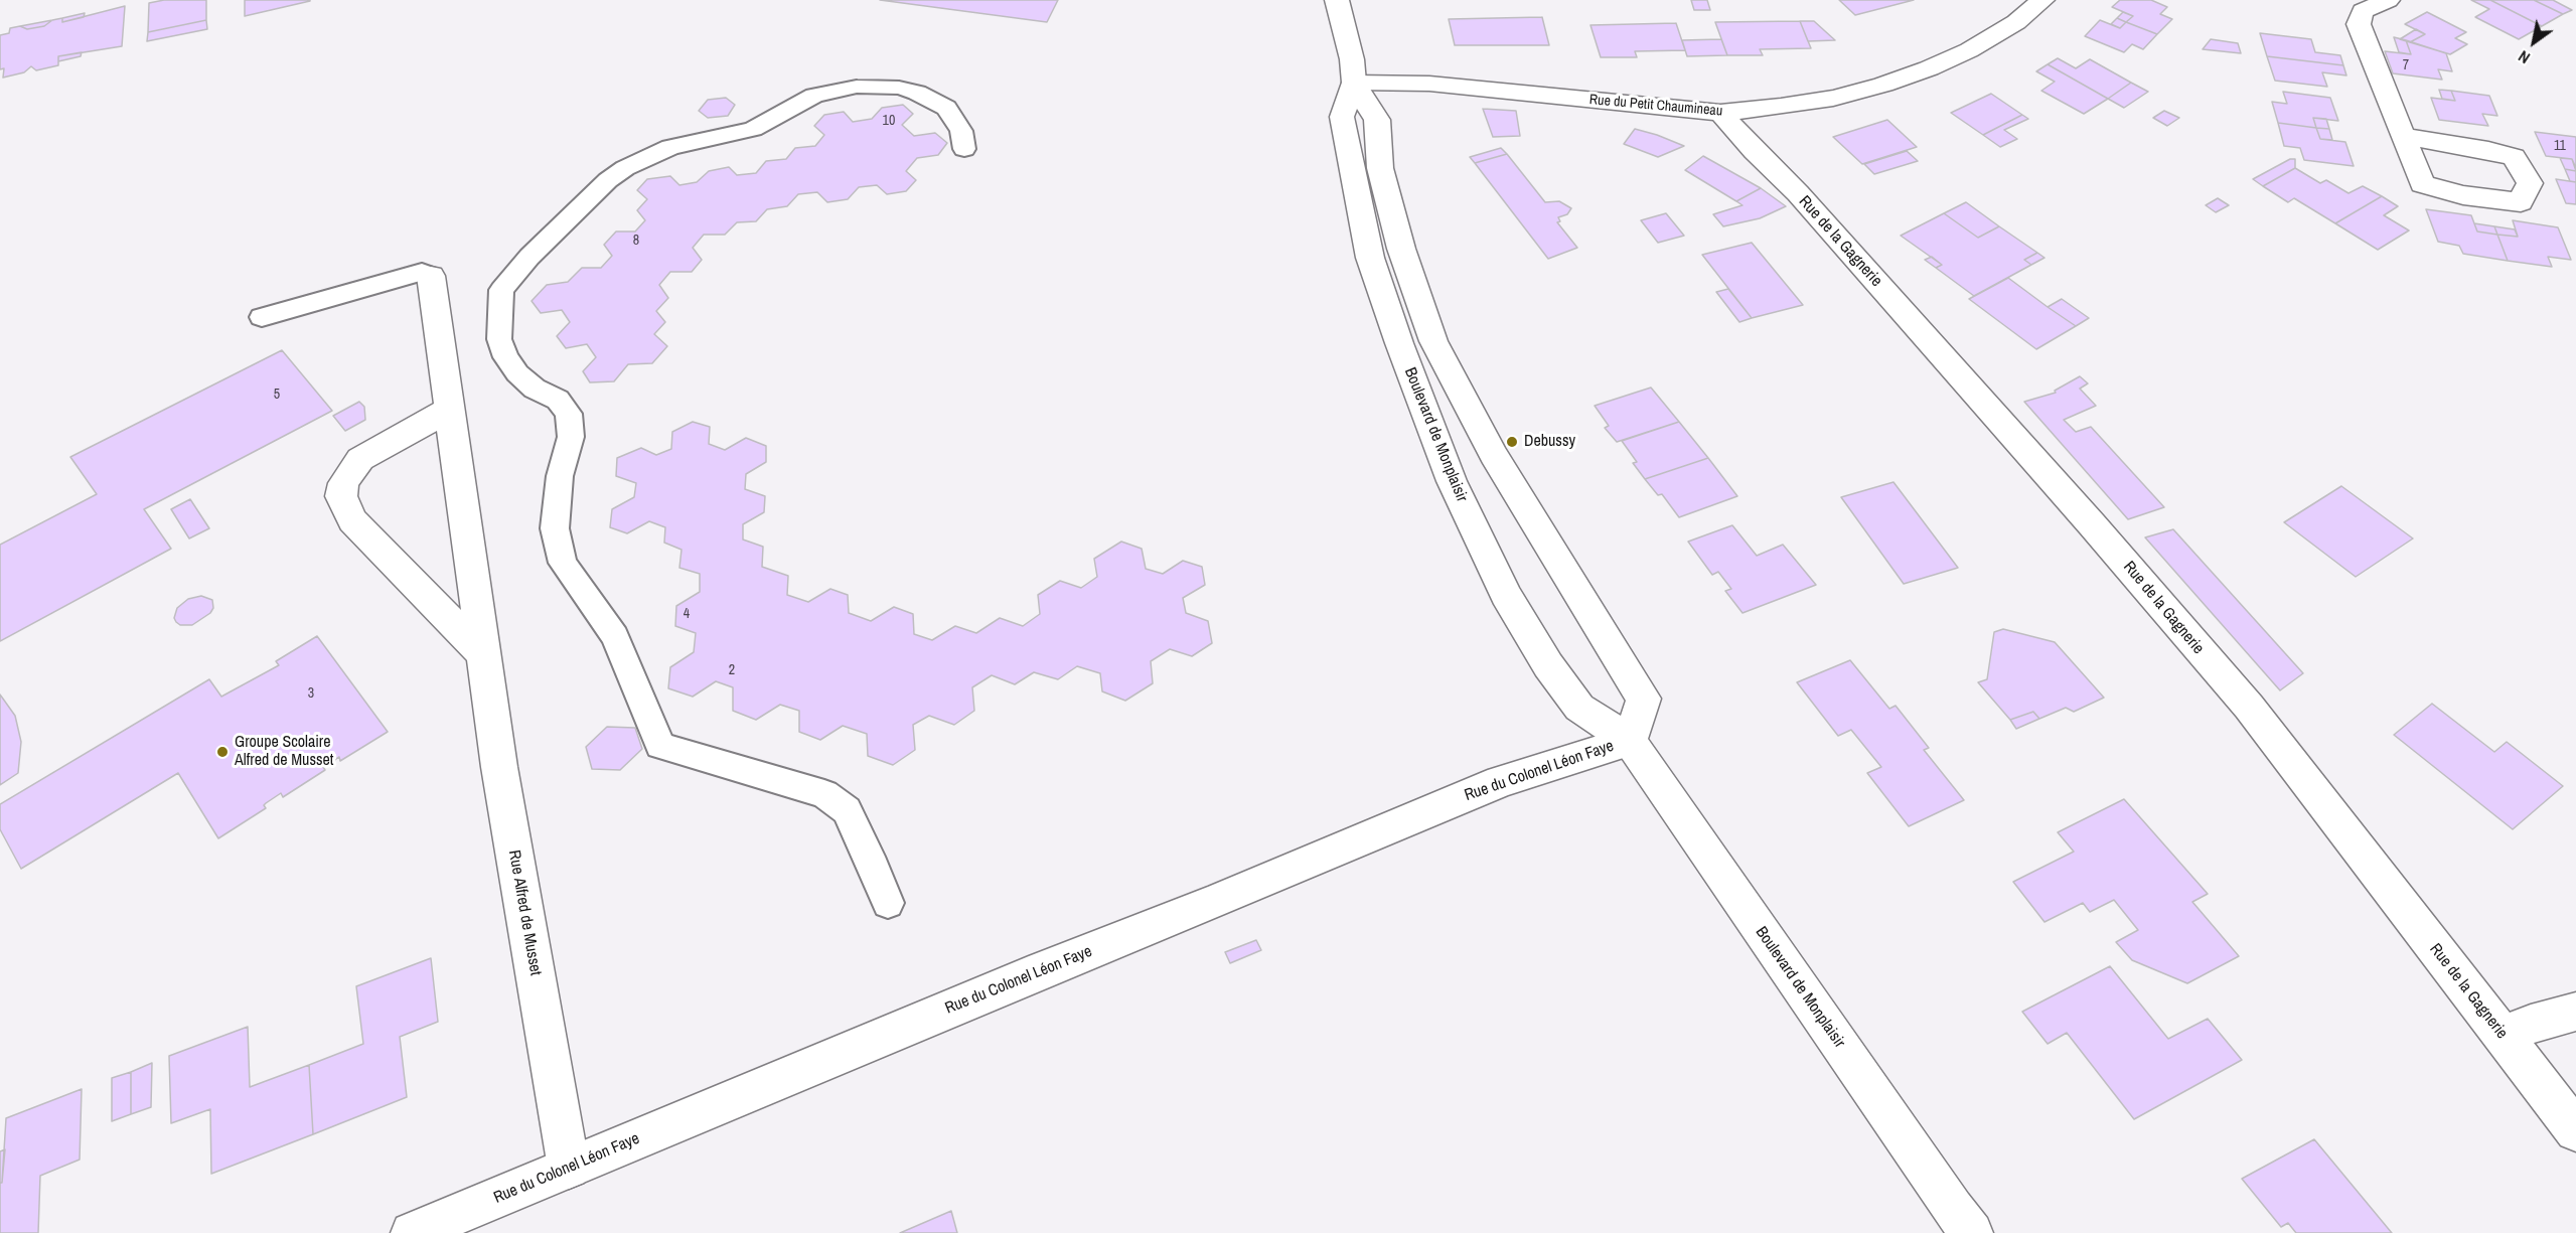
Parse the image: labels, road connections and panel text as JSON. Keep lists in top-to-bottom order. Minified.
{"streets":{"street":["Rue du Petit Chaumineau","Rue de la Gagnerie","Boulevard de Monplaisir","Rue du Colonel Léon Faye","Rue Alfred de Musset"]},"crossings":[["Rue du Petit Chaumineau","Rue de la Gagnerie"],["Rue du Petit Chaumineau","Boulevard de Monplaisir"],["Boulevard de Monplaisir","Rue du Colonel Léon Faye"],["Rue du Colonel Léon Faye","Rue Alfred de Musset"]],"places":["Debussy","Groupe Scolaire Alfred de Musset"],"house_numbers":["7","10","11","8","5","4","2","3"],"north":"bottom left"}
